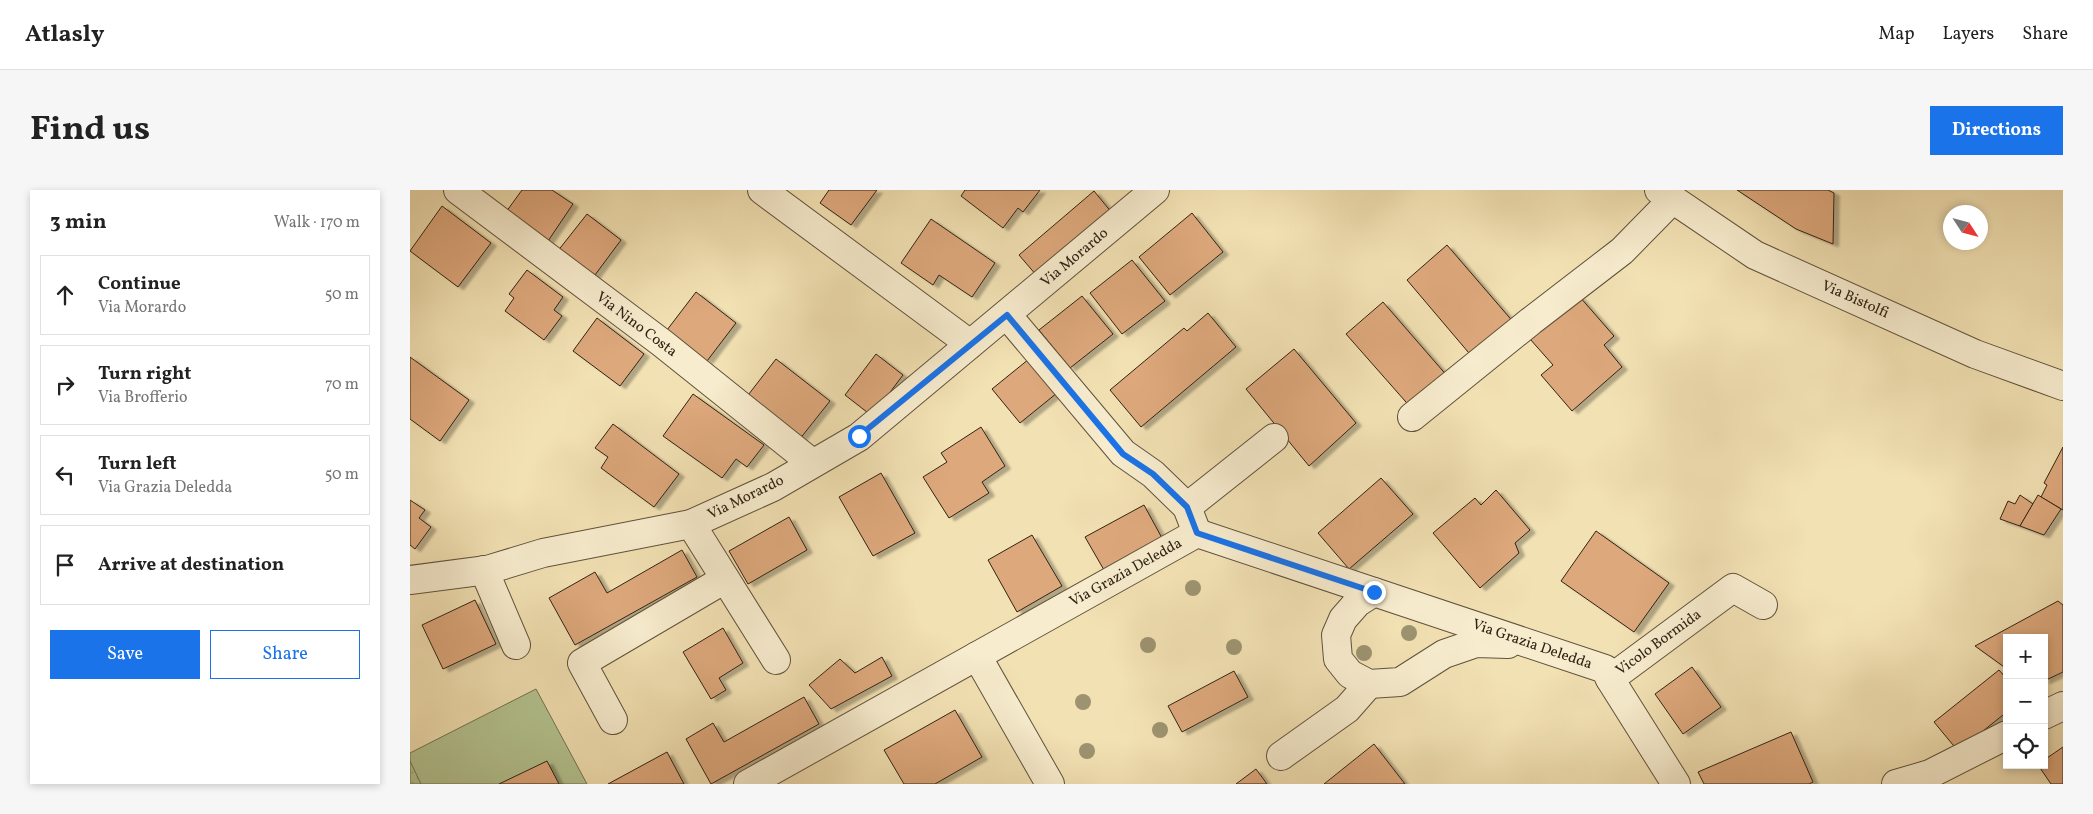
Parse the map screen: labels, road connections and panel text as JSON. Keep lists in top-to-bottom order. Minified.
{"streets":{"street":["Via Morardo","Via Bistolfi","Via Nino Costa","Via Grazia Deledda","Vicolo Bormida"]},"crossings":[["Via Morardo","Via Nino Costa"],["Via Grazia Deledda","Vicolo Bormida"]],"north":"bottom right","page":{"header":"Atlasly","nav":["Map","Layers","Share"],"title":"Find us","buttons":["Directions",["Save","Share"]],"heading":["3 min","Walk · 170 m"],"list":[["Continue","Via Morardo","50 m"],["Turn right","Via Brofferio","70 m"],["Turn left","Via Grazia Deledda","50 m"],"Arrive at destination"],"map_buttons":["+","−"]}}
